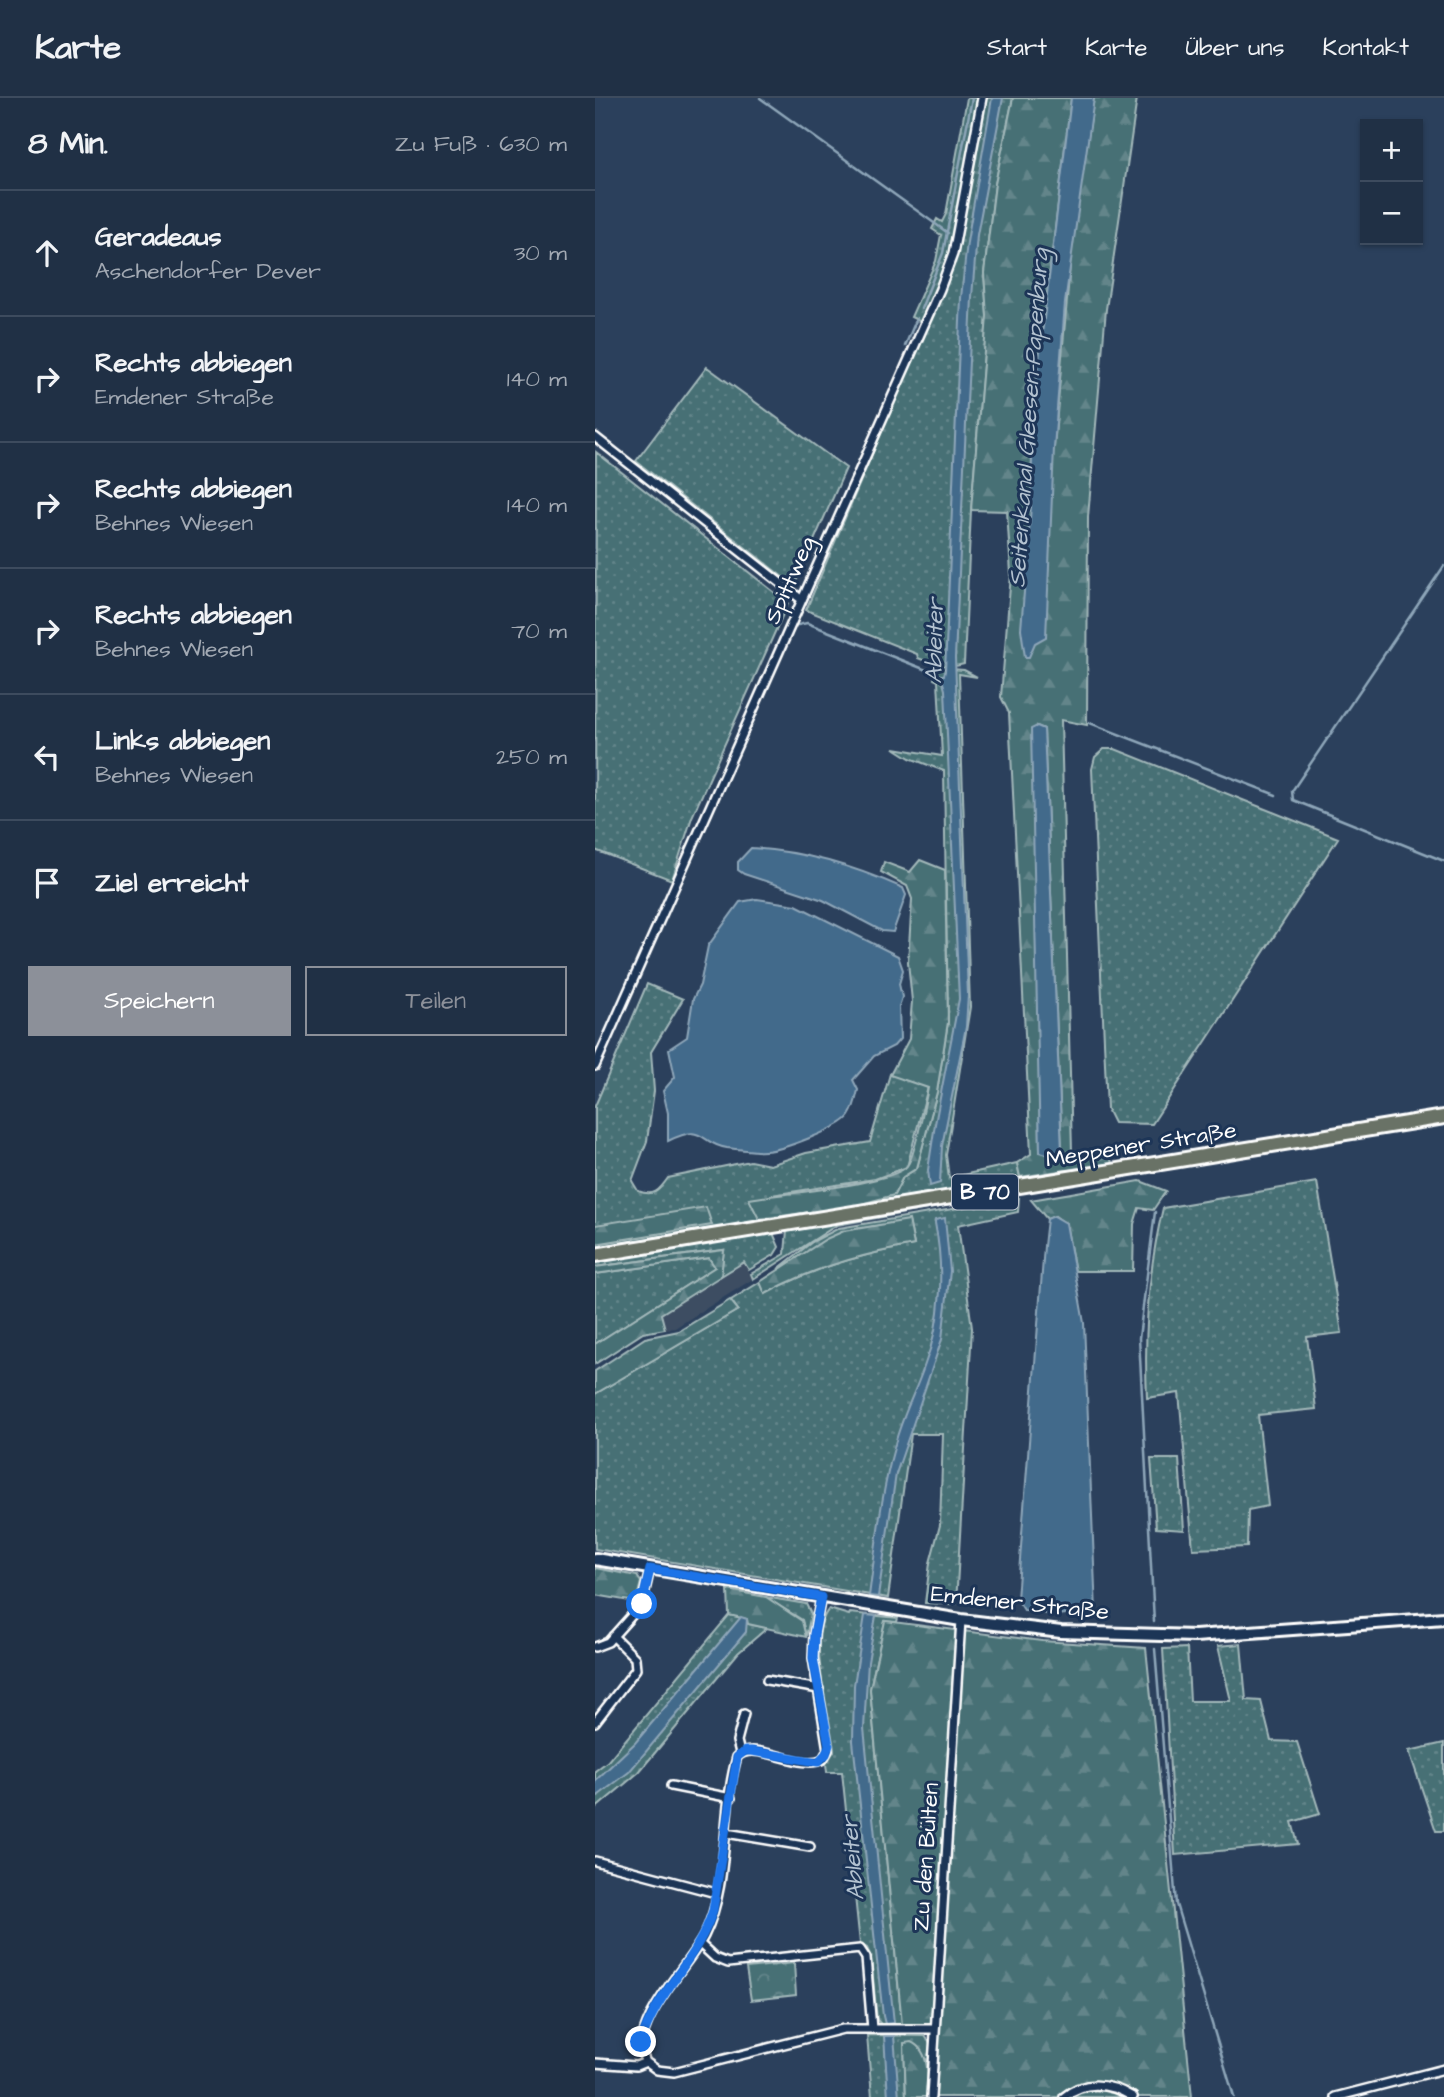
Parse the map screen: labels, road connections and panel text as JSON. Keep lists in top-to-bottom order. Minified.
{"streets":{"main road":["Meppener Straße","B 70"],"street":["Spittweg","Emdener Straße","Zu den Bülten"]},"crossings":[["Emdener Straße","Zu den Bülten"]],"water":["Seitenkanal Gleesen-Papenburg","Ableiter"],"page":{"header":"Karte","nav":["Start","Karte","Über uns","Kontakt"],"heading":["8 Min.","Zu Fuß · 630 m"],"map_buttons":["+","−"],"list":[["Geradeaus","Aschendorfer Dever","30 m"],["Rechts abbiegen","Emdener Straße","140 m"],["Rechts abbiegen","Behnes Wiesen","140 m"],["Rechts abbiegen","Behnes Wiesen","70 m"],["Links abbiegen","Behnes Wiesen","250 m"],"Ziel erreicht"],"buttons":["Speichern","Teilen"]}}
